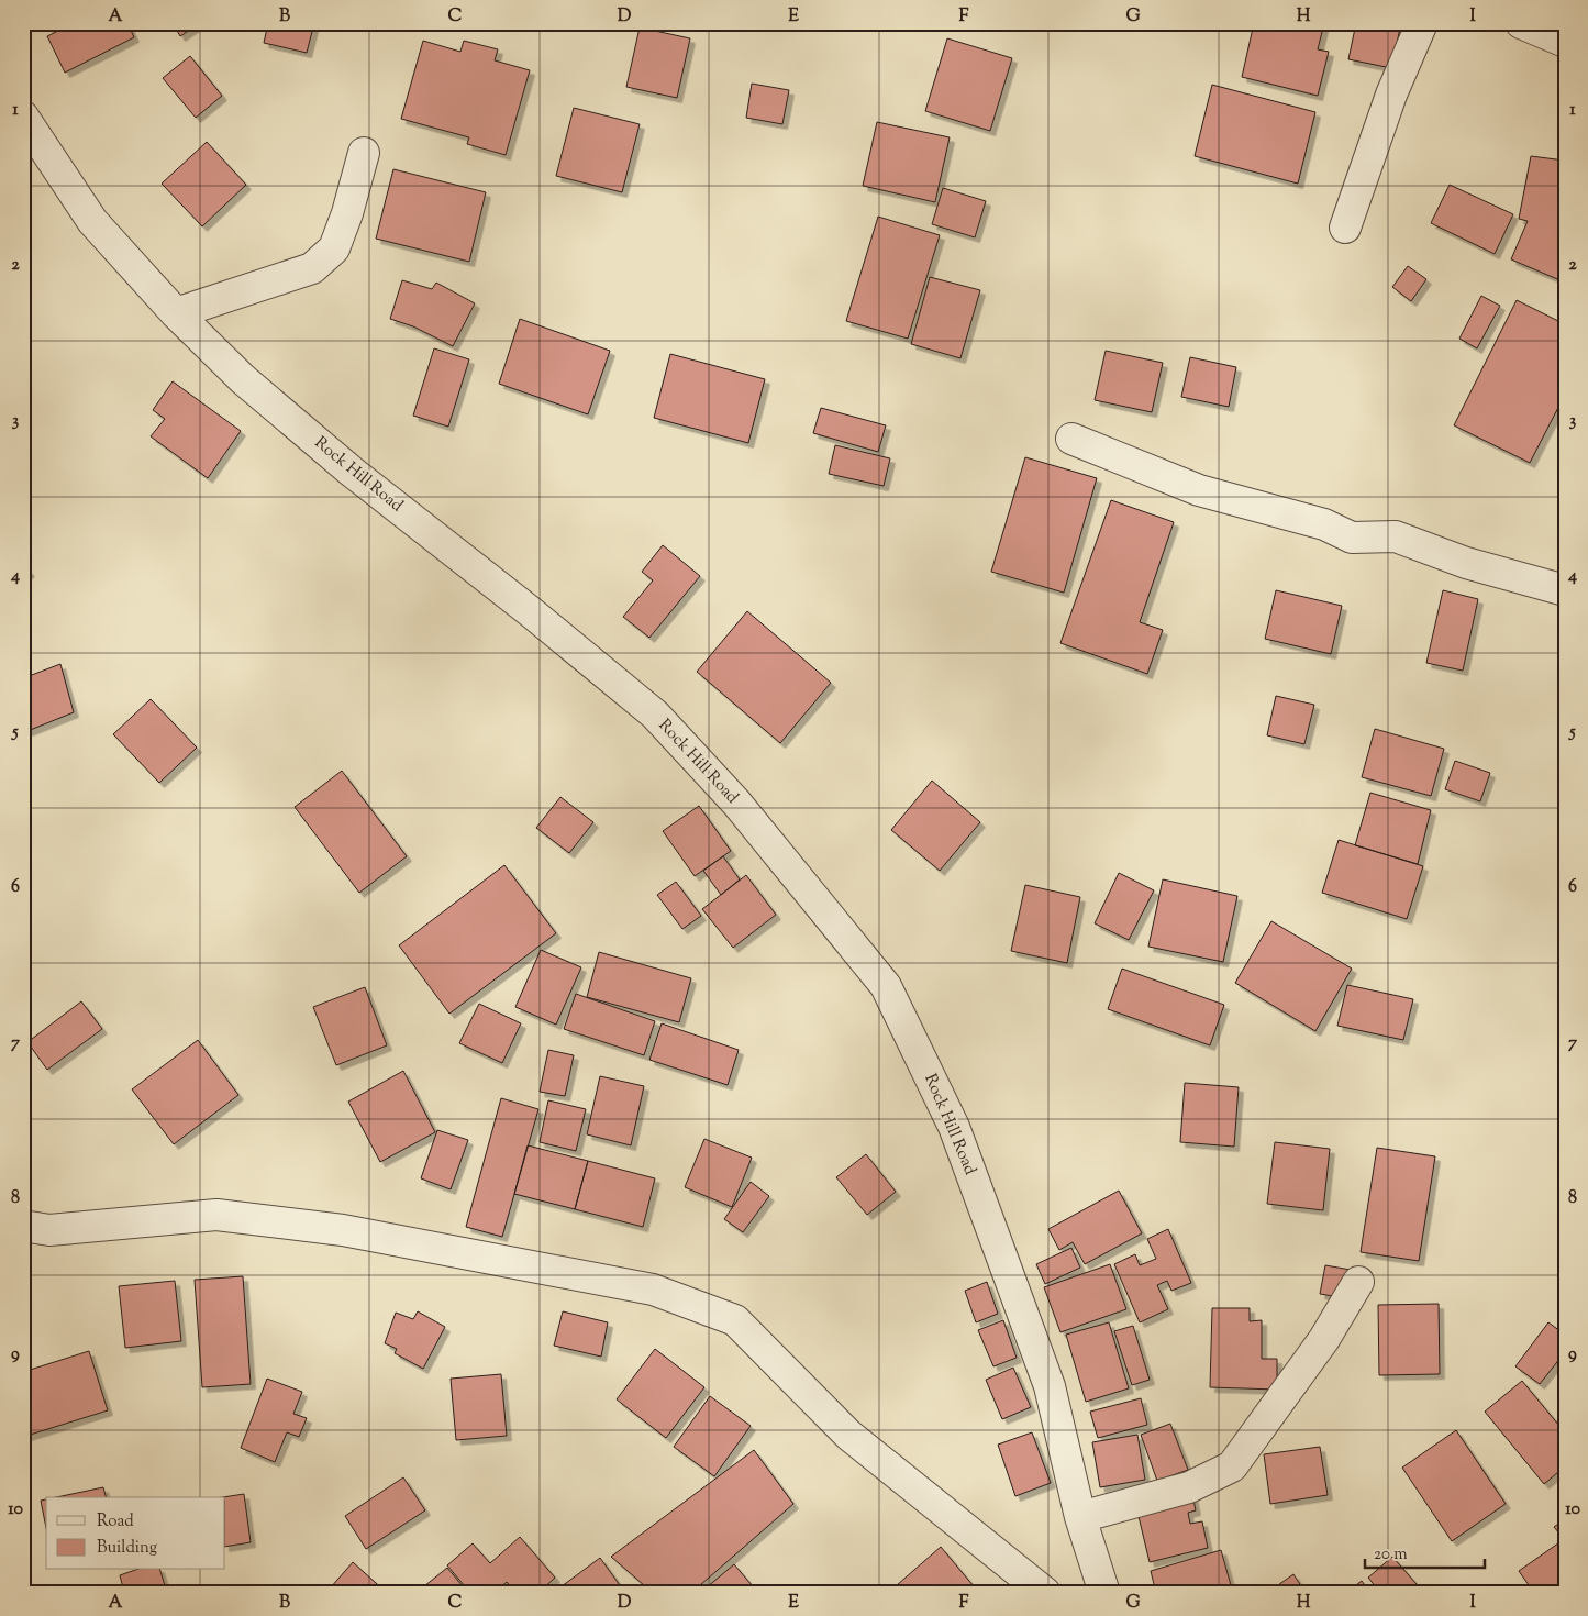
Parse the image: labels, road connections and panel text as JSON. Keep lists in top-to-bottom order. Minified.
{"streets":{"street":["Rock Hill Road"]},"legend":["Road","Building"],"scale_bar":"20 m","grid":{"columns":["A","B","C","D","E","F","G","H","I"],"rows":["1","2","3","4","5","6","7","8","9","10"]}}
